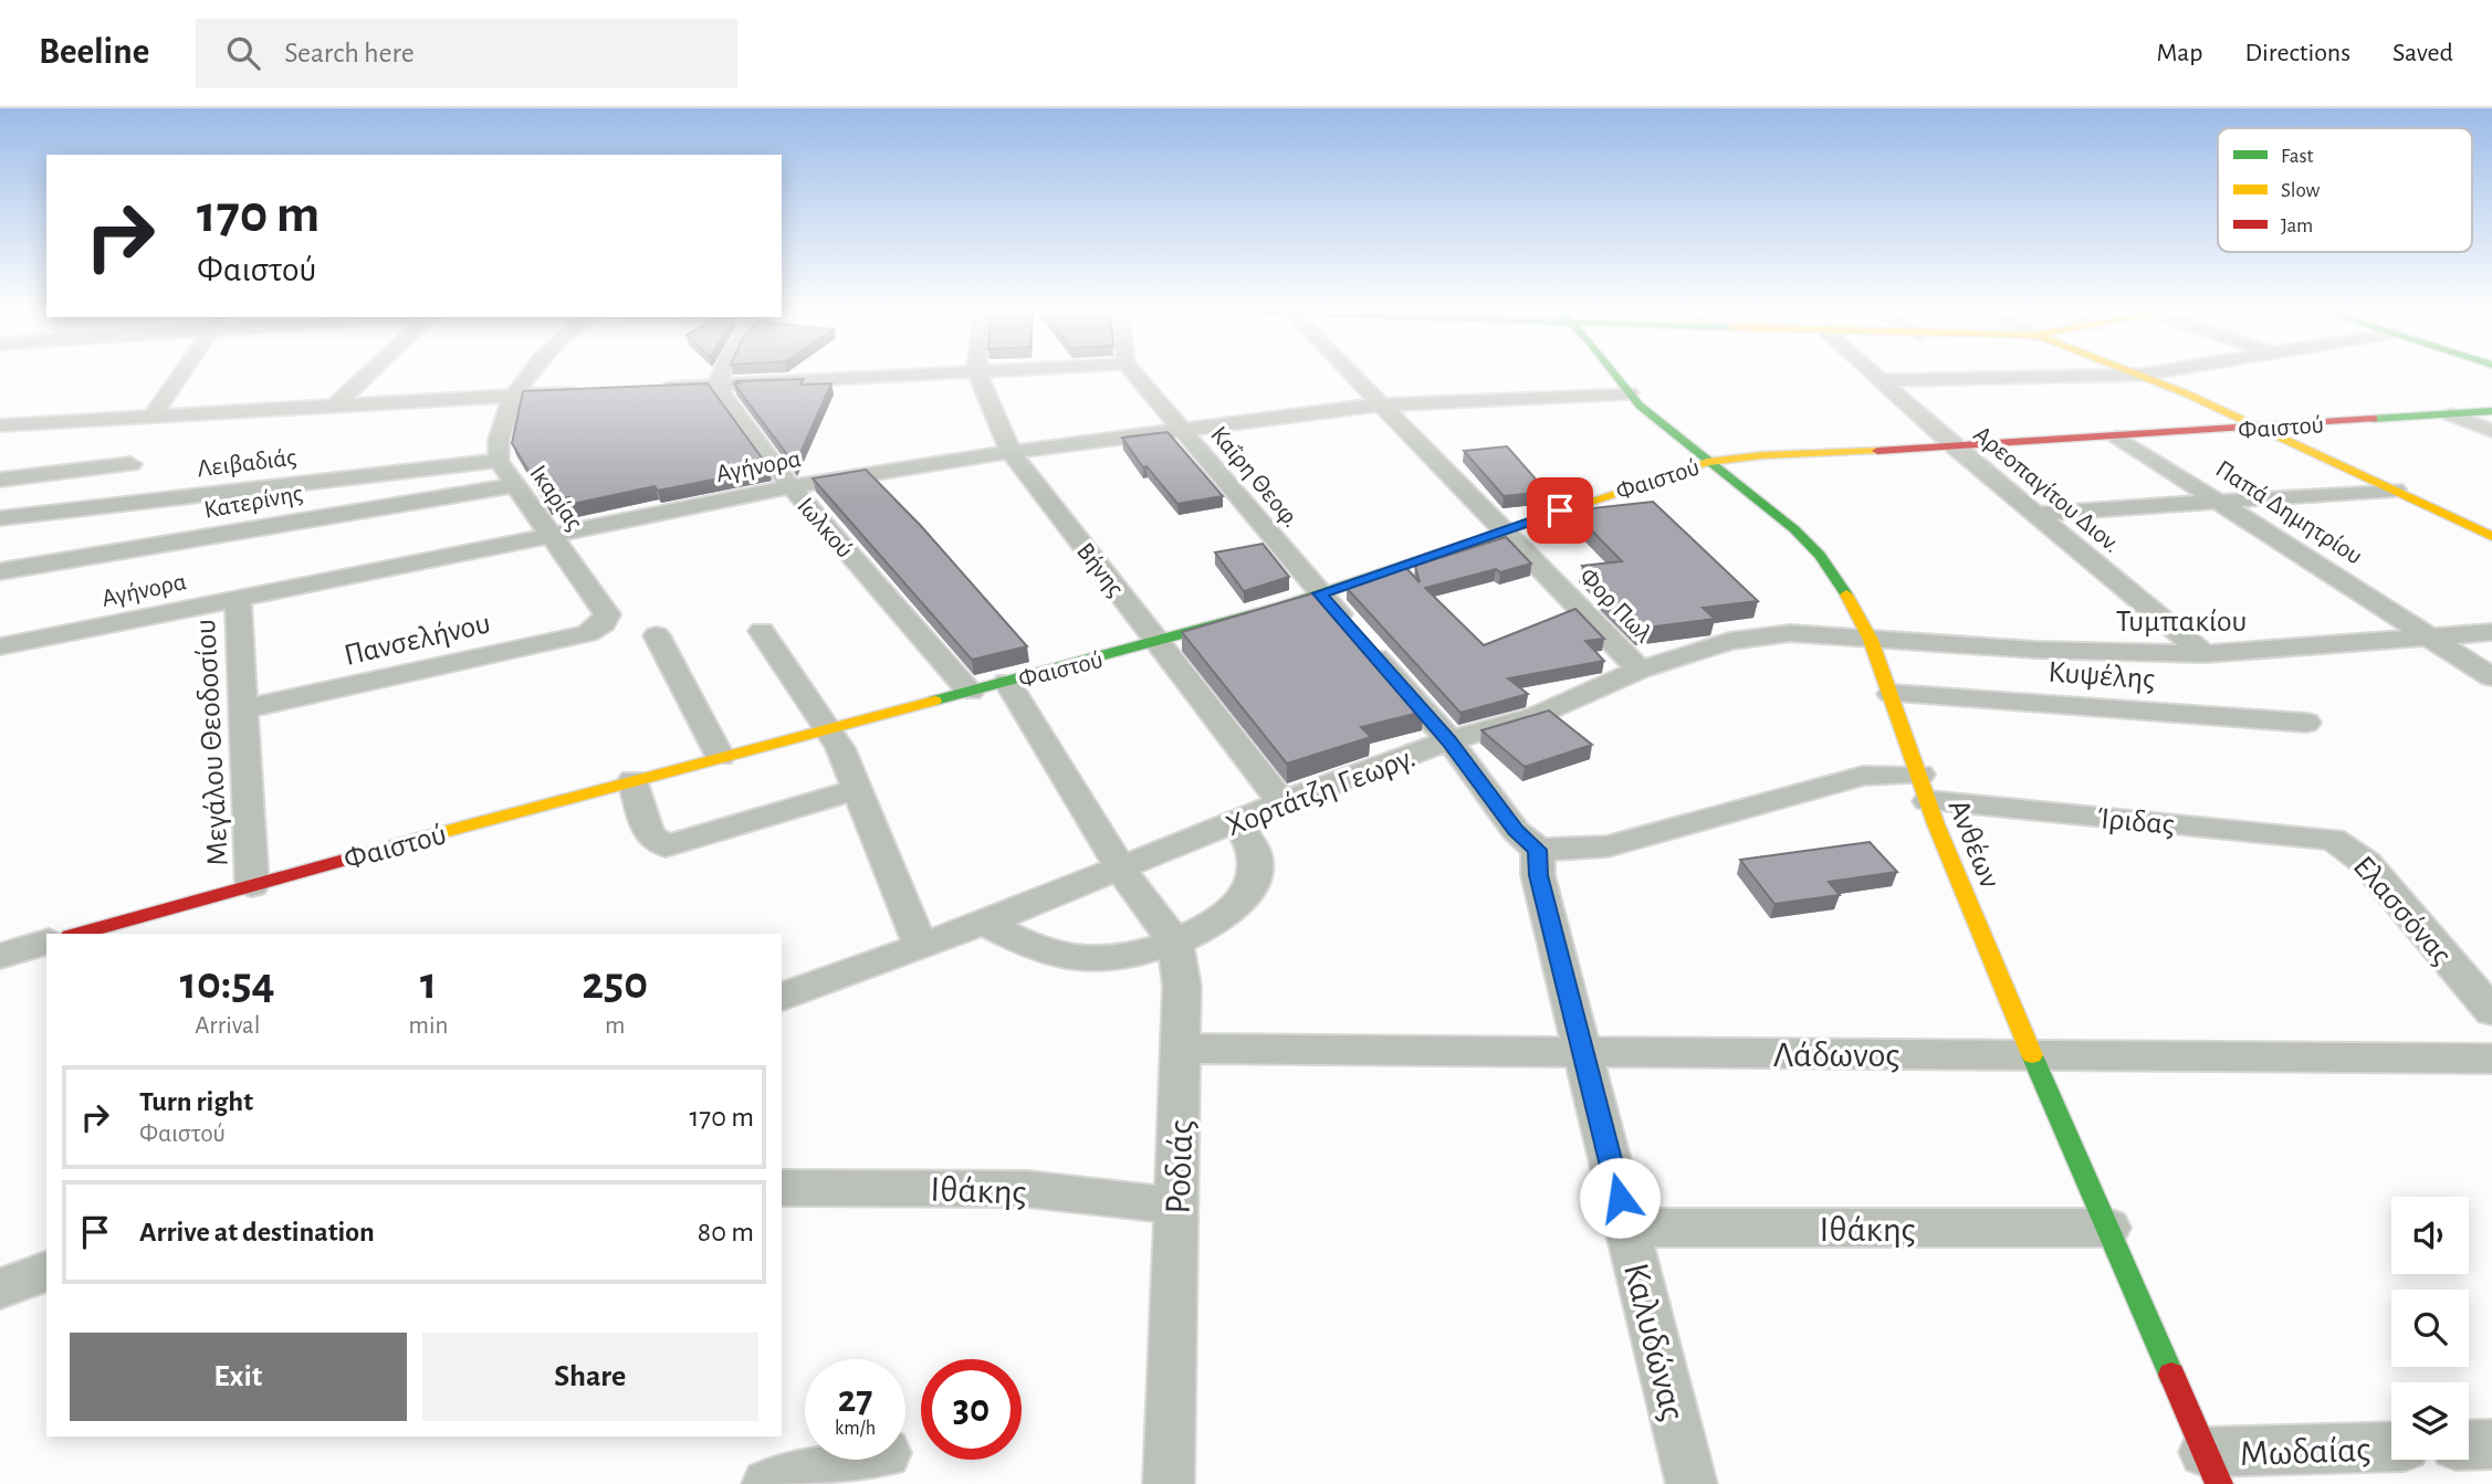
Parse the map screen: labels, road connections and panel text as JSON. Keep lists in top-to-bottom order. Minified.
{"streets":{"street":["Φαιστού","Λειβαδιάς","Αγήνορα","Καΐρη Θεοφ.","Αρεοπαγίτου Διον.","Ικαρίας","Κατερίνης","Παπά Δημητρίου","Ιωλκού","Βήνης","Φορ Πωλ","Τυμπακίου","Πανσελήνου","Κυψέλης","Μεγάλου Θεοδοσίου","Χορτάτζη Γεωργ.","Ίριδας","Ανθέων","Ελασσόνας","Λάδωνος","Ροδιάς","Ιθάκης","Καλυδώνας","Μωδαίας"]},"crossings":[["Φαιστού","Καΐρη Θεοφ."],["Φαιστού","Αρεοπαγίτου Διον."],["Φαιστού","Παπά Δημητρίου"],["Φαιστού","Ιωλκού"],["Φαιστού","Βήνης"],["Φαιστού","Φορ Πωλ"],["Φαιστού","Μεγάλου Θεοδοσίου"],["Φαιστού","Ανθέων"],["Λειβαδιάς","Ικαρίας"],["Αγήνορα","Καΐρη Θεοφ."],["Αγήνορα","Ικαρίας"],["Αγήνορα","Ιωλκού"],["Αγήνορα","Βήνης"],["Αγήνορα","Φορ Πωλ"],["Αγήνορα","Μεγάλου Θεοδοσίου"],["Αγήνορα","Ανθέων"],["Αρεοπαγίτου Διον.","Τυμπακίου"],["Ικαρίας","Κατερίνης"],["Ικαρίας","Πανσελήνου"],["Παπά Δημητρίου","Τυμπακίου"],["Βήνης","Χορτάτζη Γεωργ."],["Φορ Πωλ","Χορτάτζη Γεωργ."],["Τυμπακίου","Χορτάτζη Γεωργ."],["Τυμπακίου","Ανθέων"],["Πανσελήνου","Μεγάλου Θεοδοσίου"],["Κυψέλης","Ανθέων"],["Χορτάτζη Γεωργ.","Ανθέων"],["Χορτάτζη Γεωργ.","Ροδιάς"],["Ίριδας","Ανθέων"],["Ίριδας","Ελασσόνας"],["Ίριδας","Καλυδώνας"],["Ανθέων","Λάδωνος"],["Ανθέων","Ιθάκης"],["Ανθέων","Μωδαίας"],["Λάδωνος","Ροδιάς"],["Λάδωνος","Καλυδώνας"],["Ροδιάς","Ιθάκης"],["Ιθάκης","Καλυδώνας"]],"legend":["Fast","Slow","Jam"],"page":{"header":"Beeline","search":"Search here","nav":["Map","Directions","Saved"],"turn":["170 m","Φαιστού"],"eta":["10:54","Arrival","1","min","250","m"],"list":[{"name":"Turn right","note":"Φαιστού","value":"170 m"},{"name":"Arrive at destination","value":"80 m"}],"buttons":["Exit","Share"],"speed":"27 km/h","limit":"30"}}
